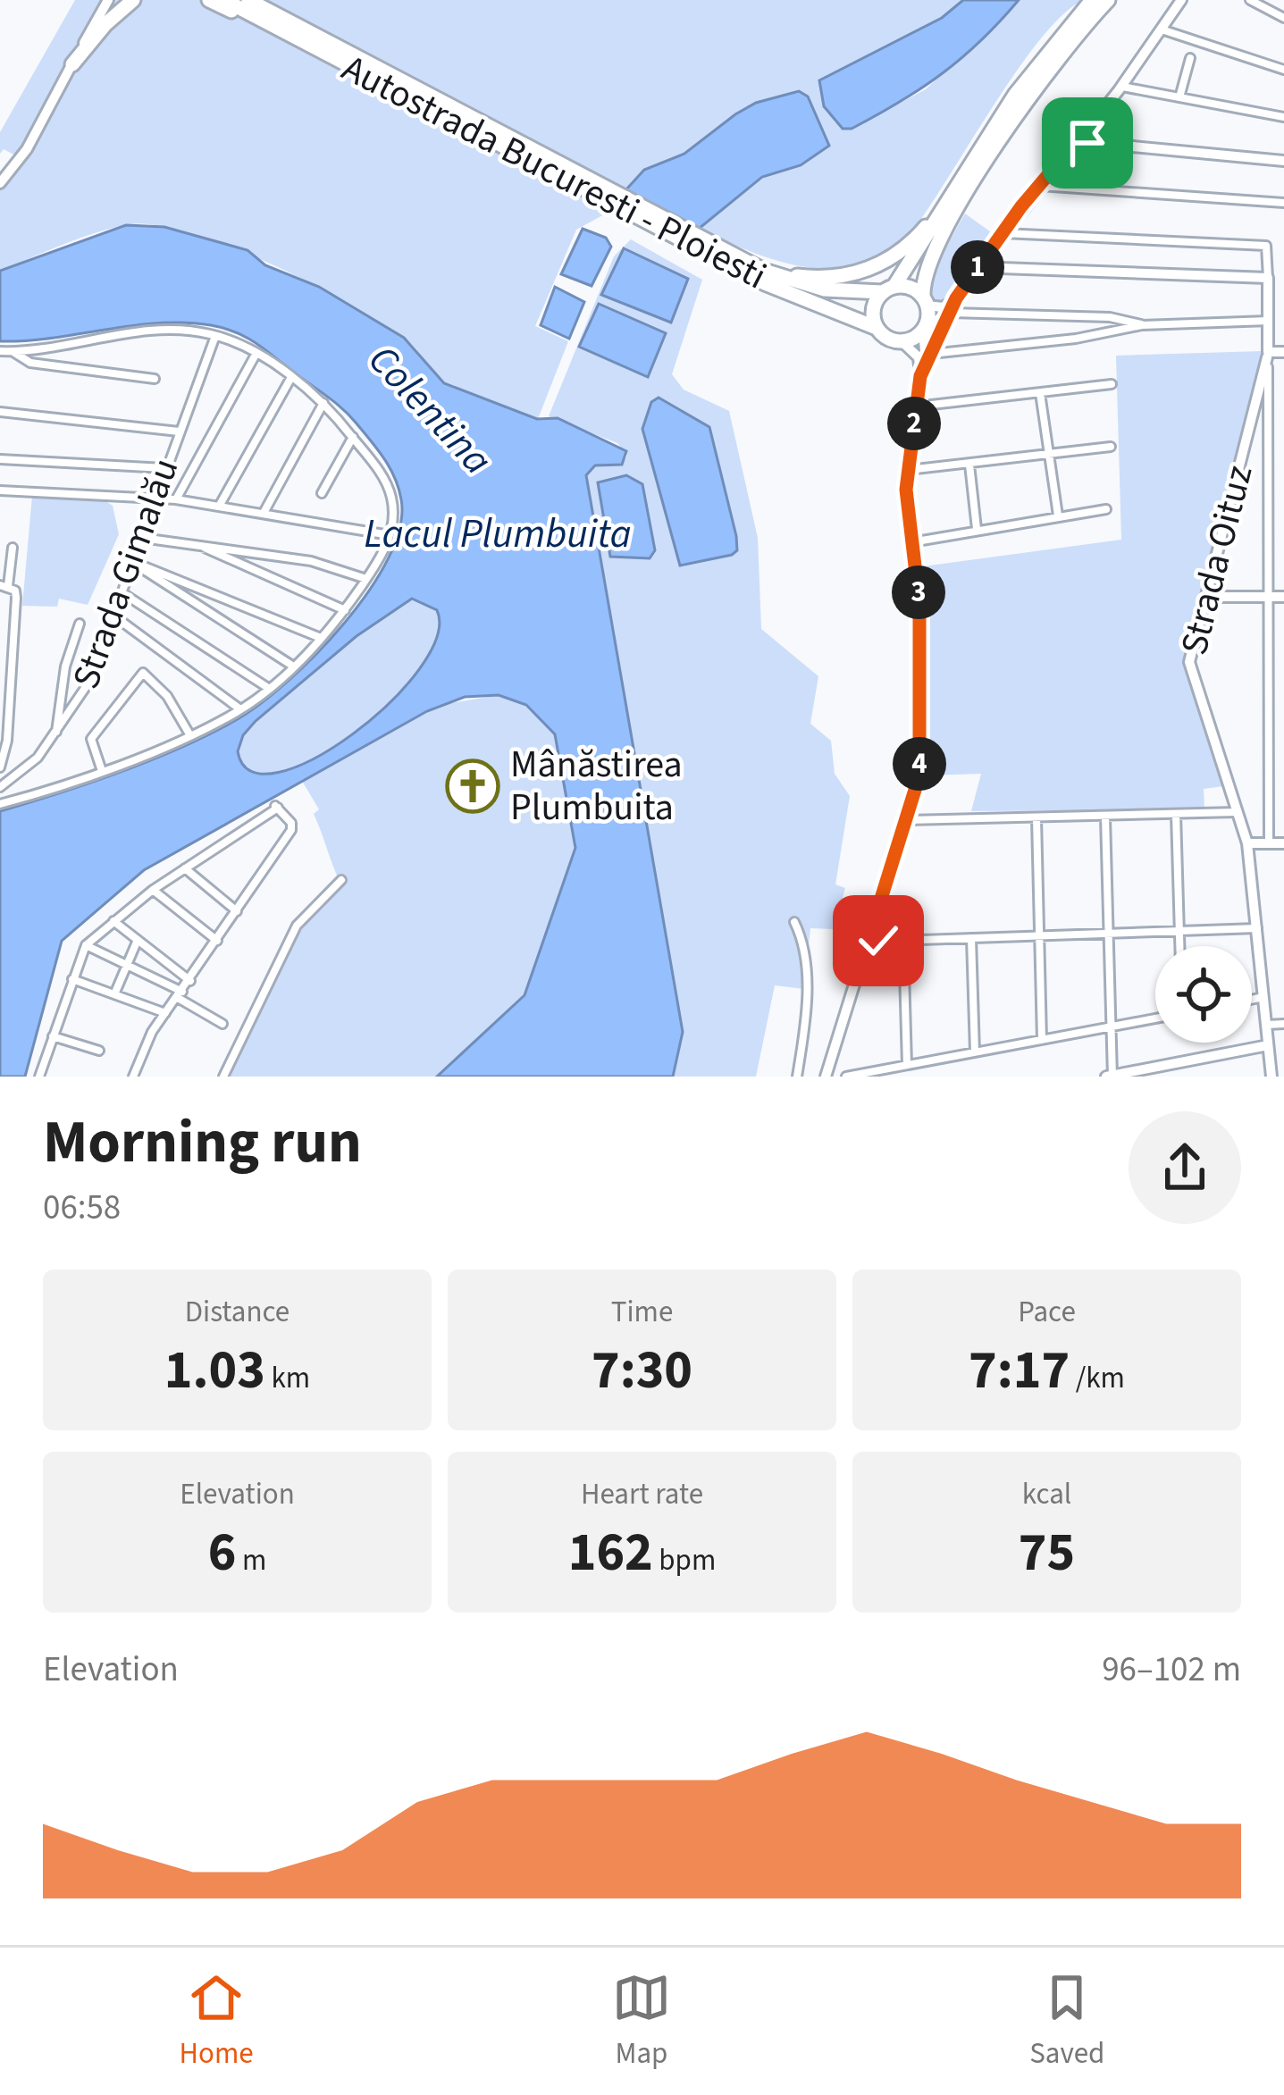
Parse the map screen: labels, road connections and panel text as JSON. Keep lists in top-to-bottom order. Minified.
{"streets":{"highway":["Autostrada Bucuresti - Ploiesti"],"street":["Strada Oituz","Strada Gimalău"]},"water":["Colentina","Lacul Plumbuita"],"places":{"church":["Mânăstirea Plumbuita"]},"page":{"pins":["1","2","3","4"],"heading":["Morning run","06:58"],"stats":[["Distance","1.03 km"],["Time","7:30"],["Pace","7:17 /km"],["Elevation","6 m"],["Heart rate","162 bpm"],["kcal","75"]],"chart":["Elevation","96–102 m"],"tabs":["Home","Map","Saved"]}}
